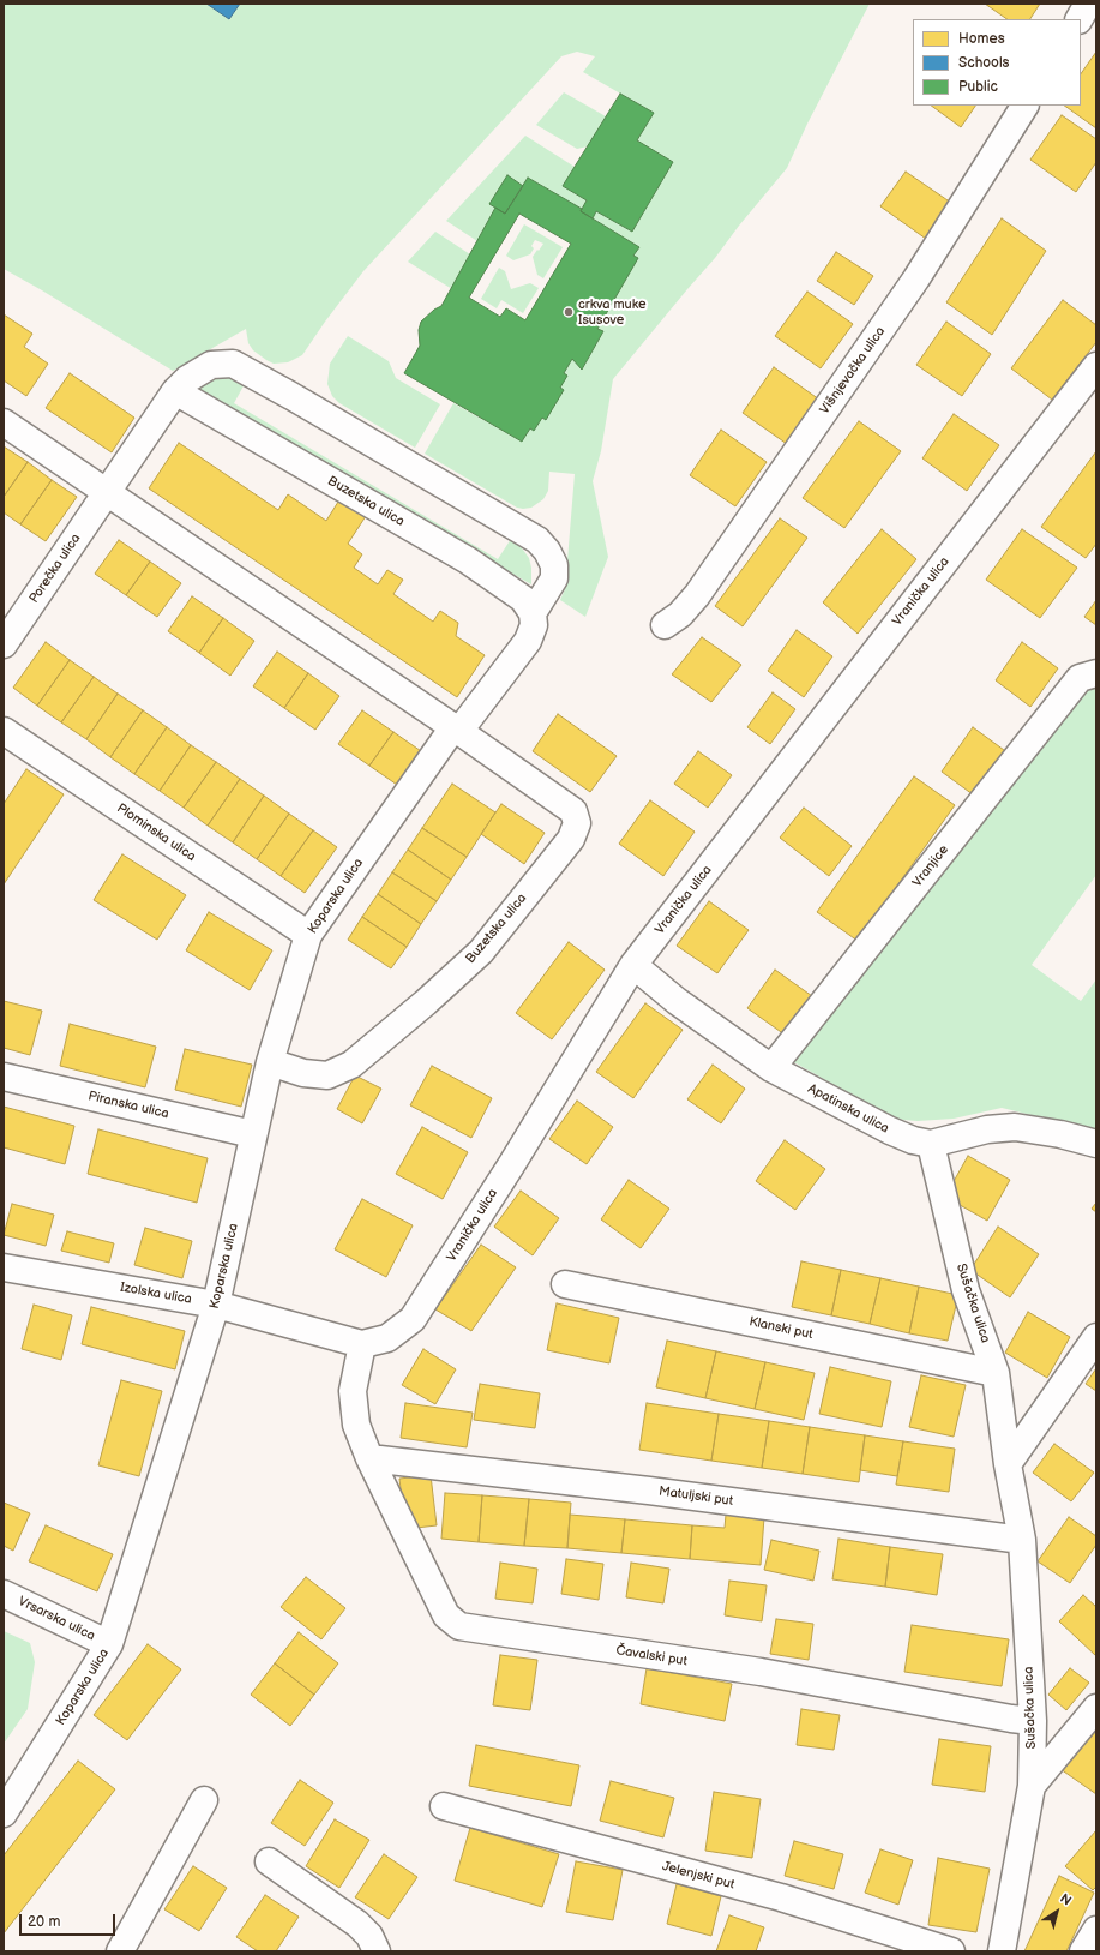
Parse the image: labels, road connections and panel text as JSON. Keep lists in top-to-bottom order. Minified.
{"streets":{"street":["Višnjevačka ulica","Buzetska ulica","Porečka ulica","Vranička ulica","Plominska ulica","Vranjice","Koparska ulica","Piranska ulica","Apatinska ulica","Izolska ulica","Sušačka ulica","Klanski put","Matuljski put","Vrsarska ulica","Čavalski put","Jelenjski put"]},"crossings":[["Buzetska ulica","Porečka ulica"],["Buzetska ulica","Koparska ulica"],["Vranička ulica","Apatinska ulica"],["Vranička ulica","Izolska ulica"],["Plominska ulica","Koparska ulica"],["Vranjice","Apatinska ulica"],["Koparska ulica","Piranska ulica"],["Koparska ulica","Izolska ulica"],["Koparska ulica","Vrsarska ulica"],["Apatinska ulica","Sušačka ulica"],["Sušačka ulica","Klanski put"],["Sušačka ulica","Matuljski put"],["Sušačka ulica","Čavalski put"],["Matuljski put","Čavalski put"]],"places":["crkva muke Isusove"],"legend":["Homes","Schools","Public"],"scale_bar":"20 m","north":"top right"}
